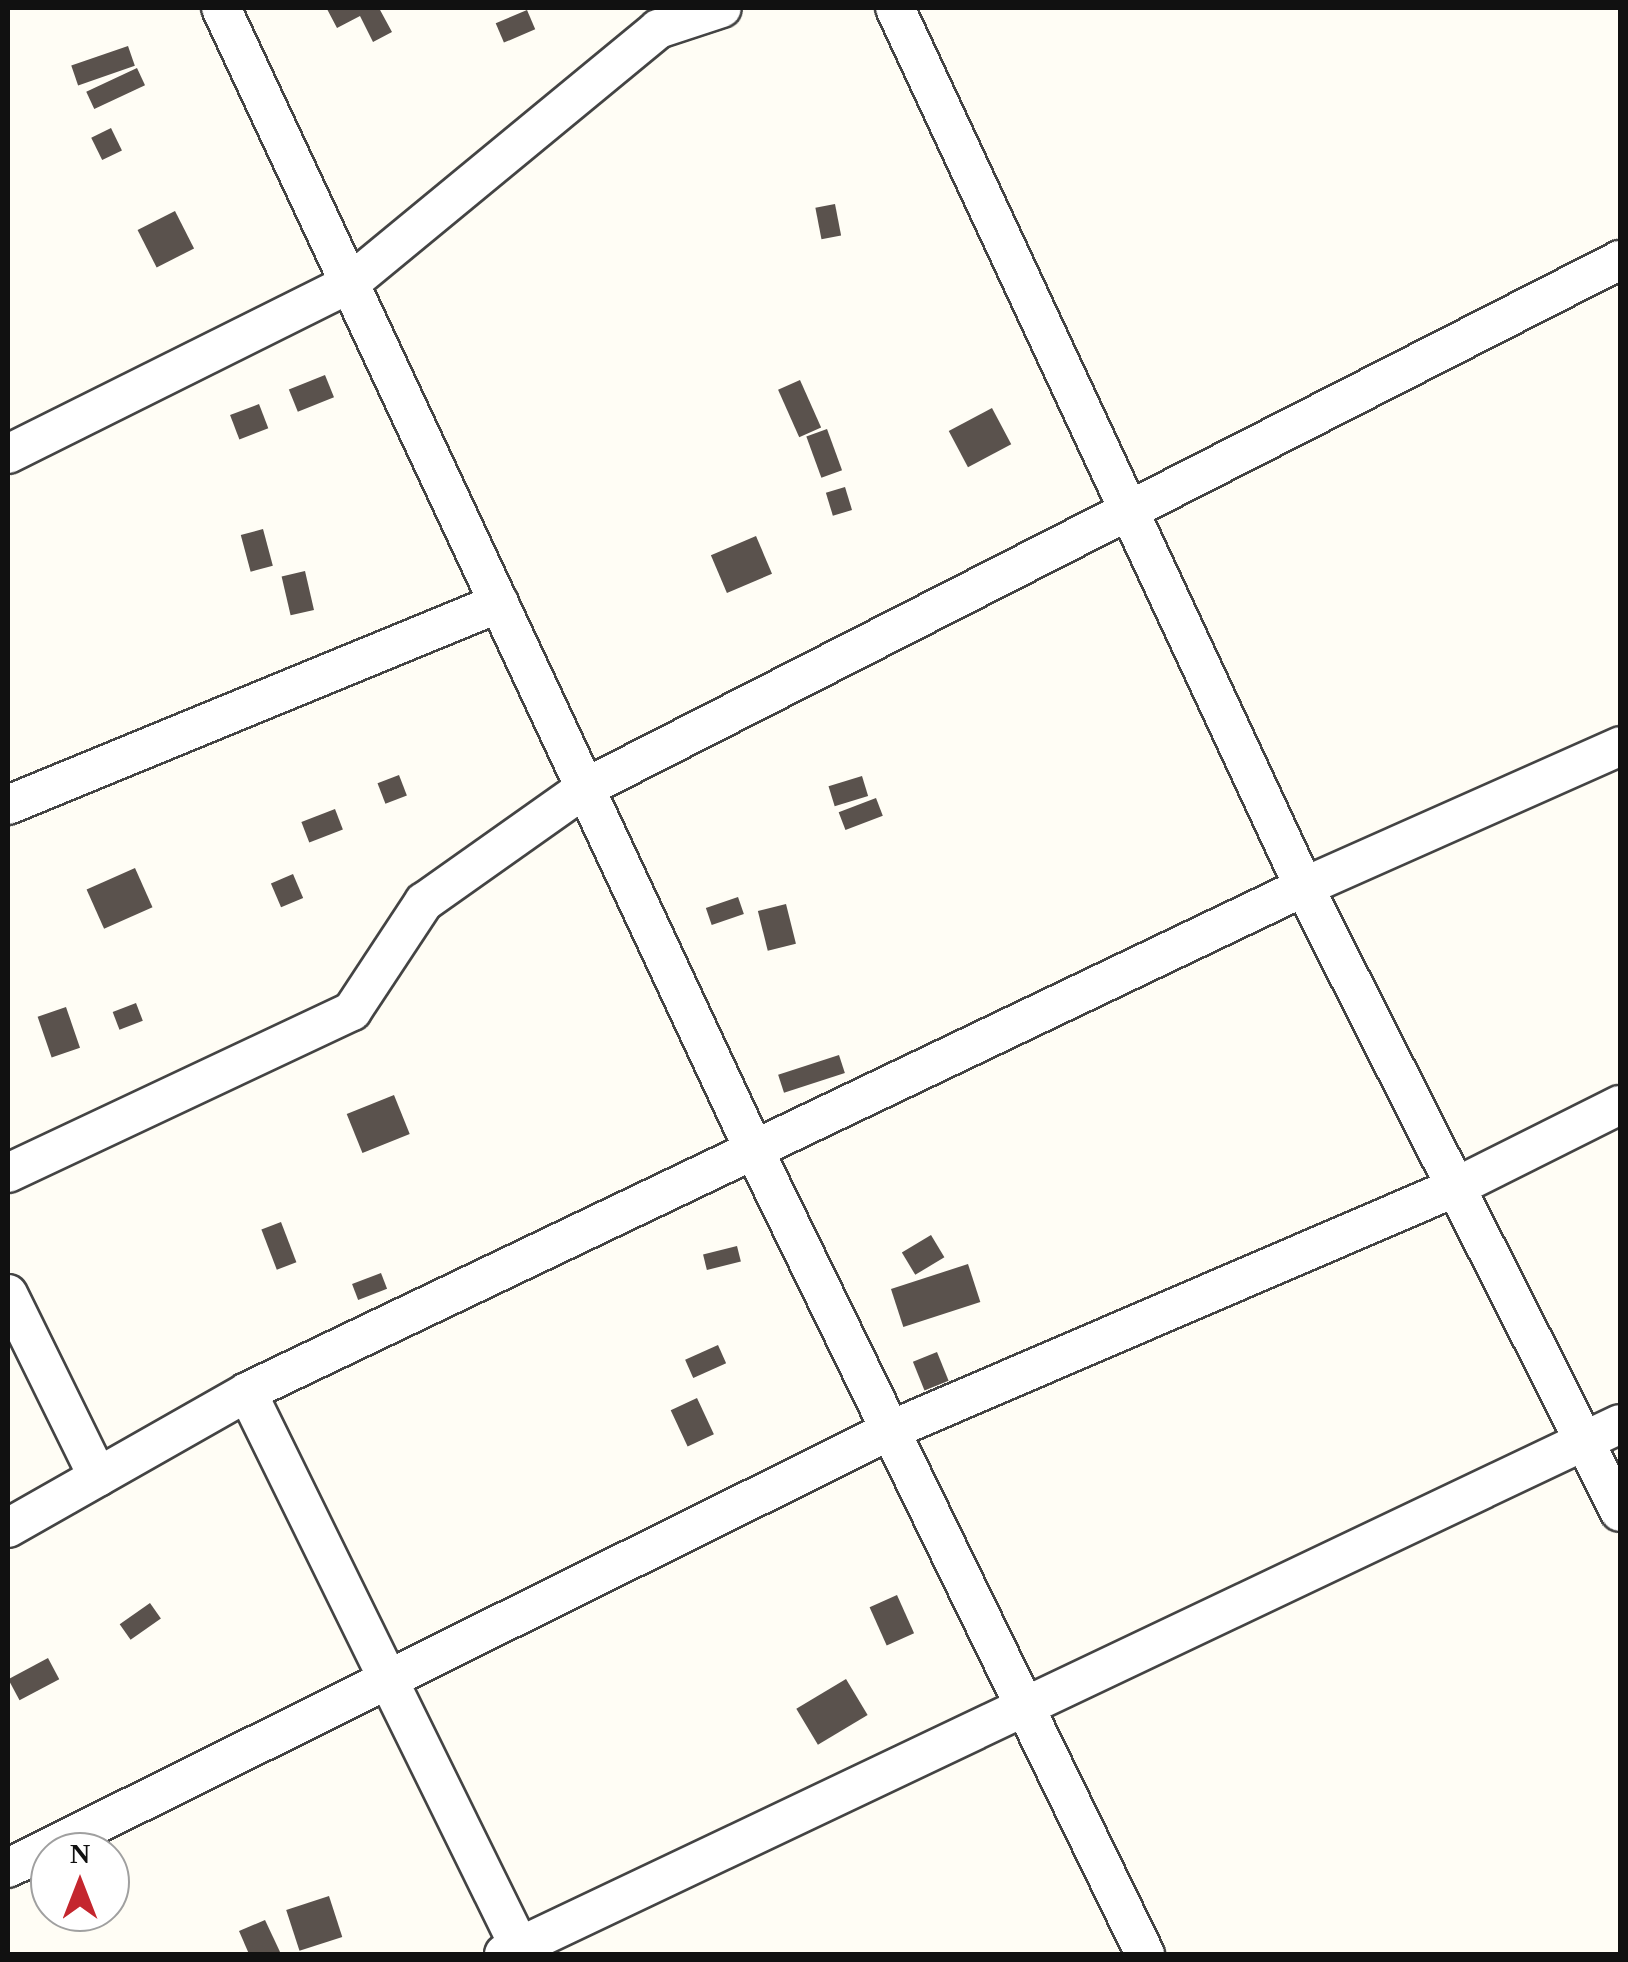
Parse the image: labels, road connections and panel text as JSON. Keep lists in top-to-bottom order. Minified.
{"north":"top"}
